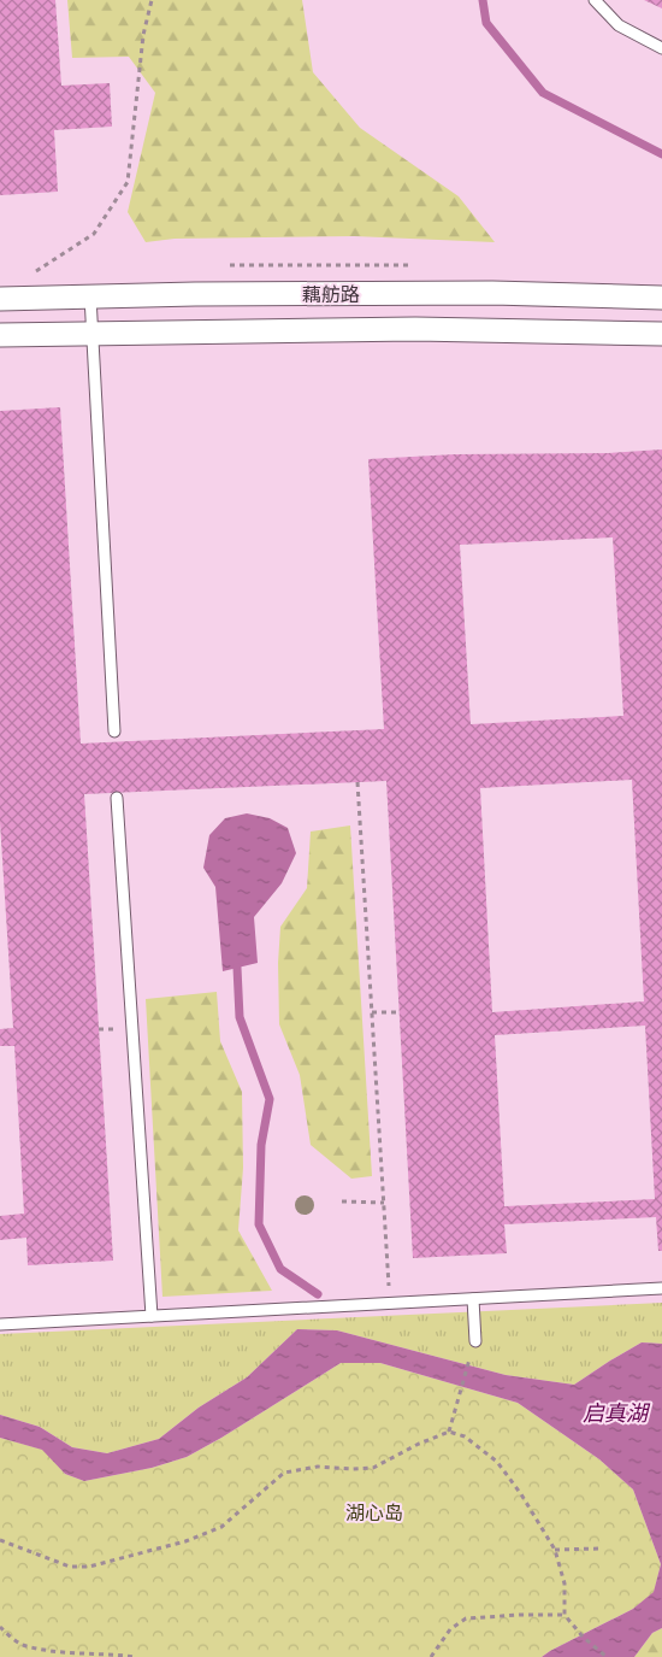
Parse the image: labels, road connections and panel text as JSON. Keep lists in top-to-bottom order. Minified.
{"streets":{"street":["藕舫路"]},"water":["启真湖"],"parks":["湖心岛"]}
